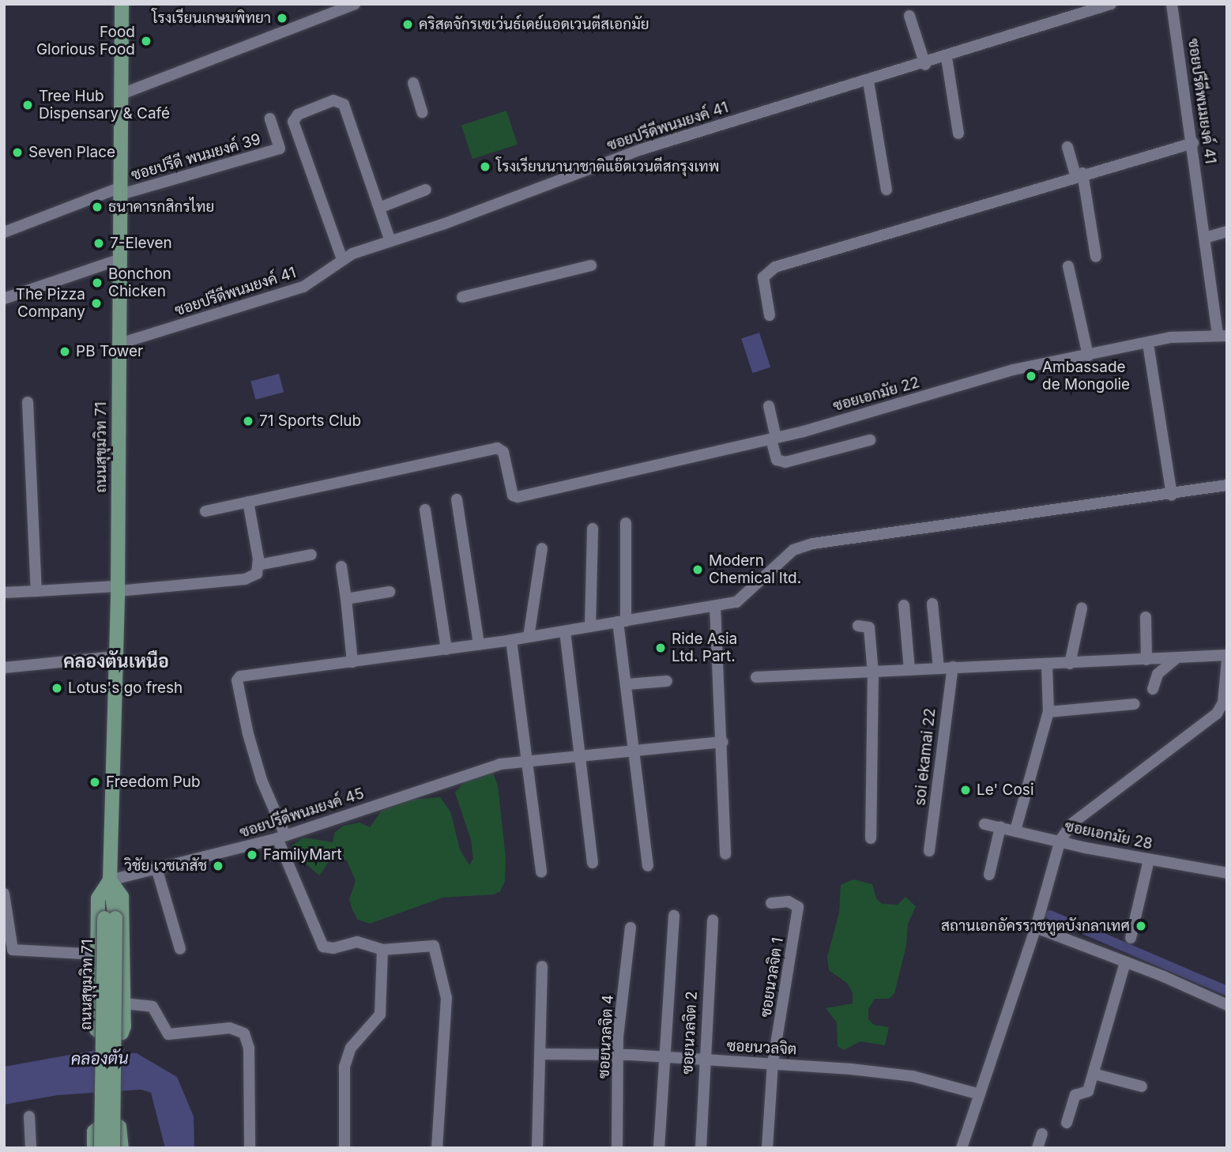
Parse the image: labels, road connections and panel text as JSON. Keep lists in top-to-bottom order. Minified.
{"streets":{"main road":["ถนนสุขุมวิท 71"],"street":["ซอยปรีดีพนมยงค์ 41","ซอยปรีดี พนมยงค์ 39","ซอยเอกมัย 22","soi ekamai 22","ซอยปรีดีพนมยงค์ 45","ซอยเอกมัย 28","ซอยนวลจิต 1","ซอยนวลจิต 2","ซอยนวลจิต 4","ซอยนวลจิต"]},"crossings":[["ซอยปรีดีพนมยงค์ 41","ซอยเอกมัย 22"],["ซอยปรีดีพนมยงค์ 41","ถนนสุขุมวิท 71"],["ซอยปรีดี พนมยงค์ 39","ถนนสุขุมวิท 71"],["ถนนสุขุมวิท 71","ซอยปรีดีพนมยงค์ 45"],["ซอยนวลจิต 1","ซอยนวลจิต"],["ซอยนวลจิต 2","ซอยนวลจิต"],["ซอยนวลจิต 4","ซอยนวลจิต"]],"districts":["คลองตันเหนือ"],"water":["คลองตัน"],"places":["โรงเรียนเกษมพิทยา","คริสตจักรเซเว่นธ์เดย์แอดเวนตีสเอกมัย","Food Glorious Food","Tree Hub Dispensary & Café","Seven Place","โรงเรียนนานาชาติแอ๊ดเวนตีสกรุงเทพ","ธนาคารกสิกรไทย","7-Eleven","Bonchon Chicken","The Pizza Company","PB Tower","Ambassade de Mongolie","71 Sports Club","Modern Chemical ltd.","Ride Asia Ltd. Part.","Lotus's go fresh","Freedom Pub","Le' Cosi","FamilyMart","วิชัย เวชเภสัช","สถานเอกอัครราชทูตบังกลาเทศ"]}
